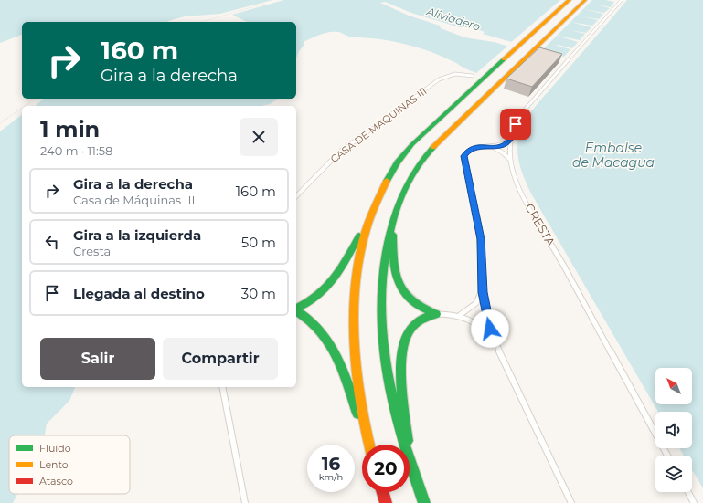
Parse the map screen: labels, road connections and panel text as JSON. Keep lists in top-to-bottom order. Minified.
{"streets":{"lane":["CASA DE MÁQUINAS III","CRESTA"]},"water":["Aliviadero","Embalse de Macagua"],"legend":["Fluido","Lento","Atasco"],"north":"top left","page":{"turn":["160 m","Gira a la derecha"],"heading":["1 min","240 m · 11:58"],"list":[{"name":"Gira a la derecha","note":"Casa de Máquinas III","value":"160 m"},{"name":"Gira a la izquierda","note":"Cresta","value":"50 m"},{"name":"Llegada al destino","value":"30 m"}],"buttons":["Salir","Compartir"],"speed":"16 km/h","limit":"20"}}
